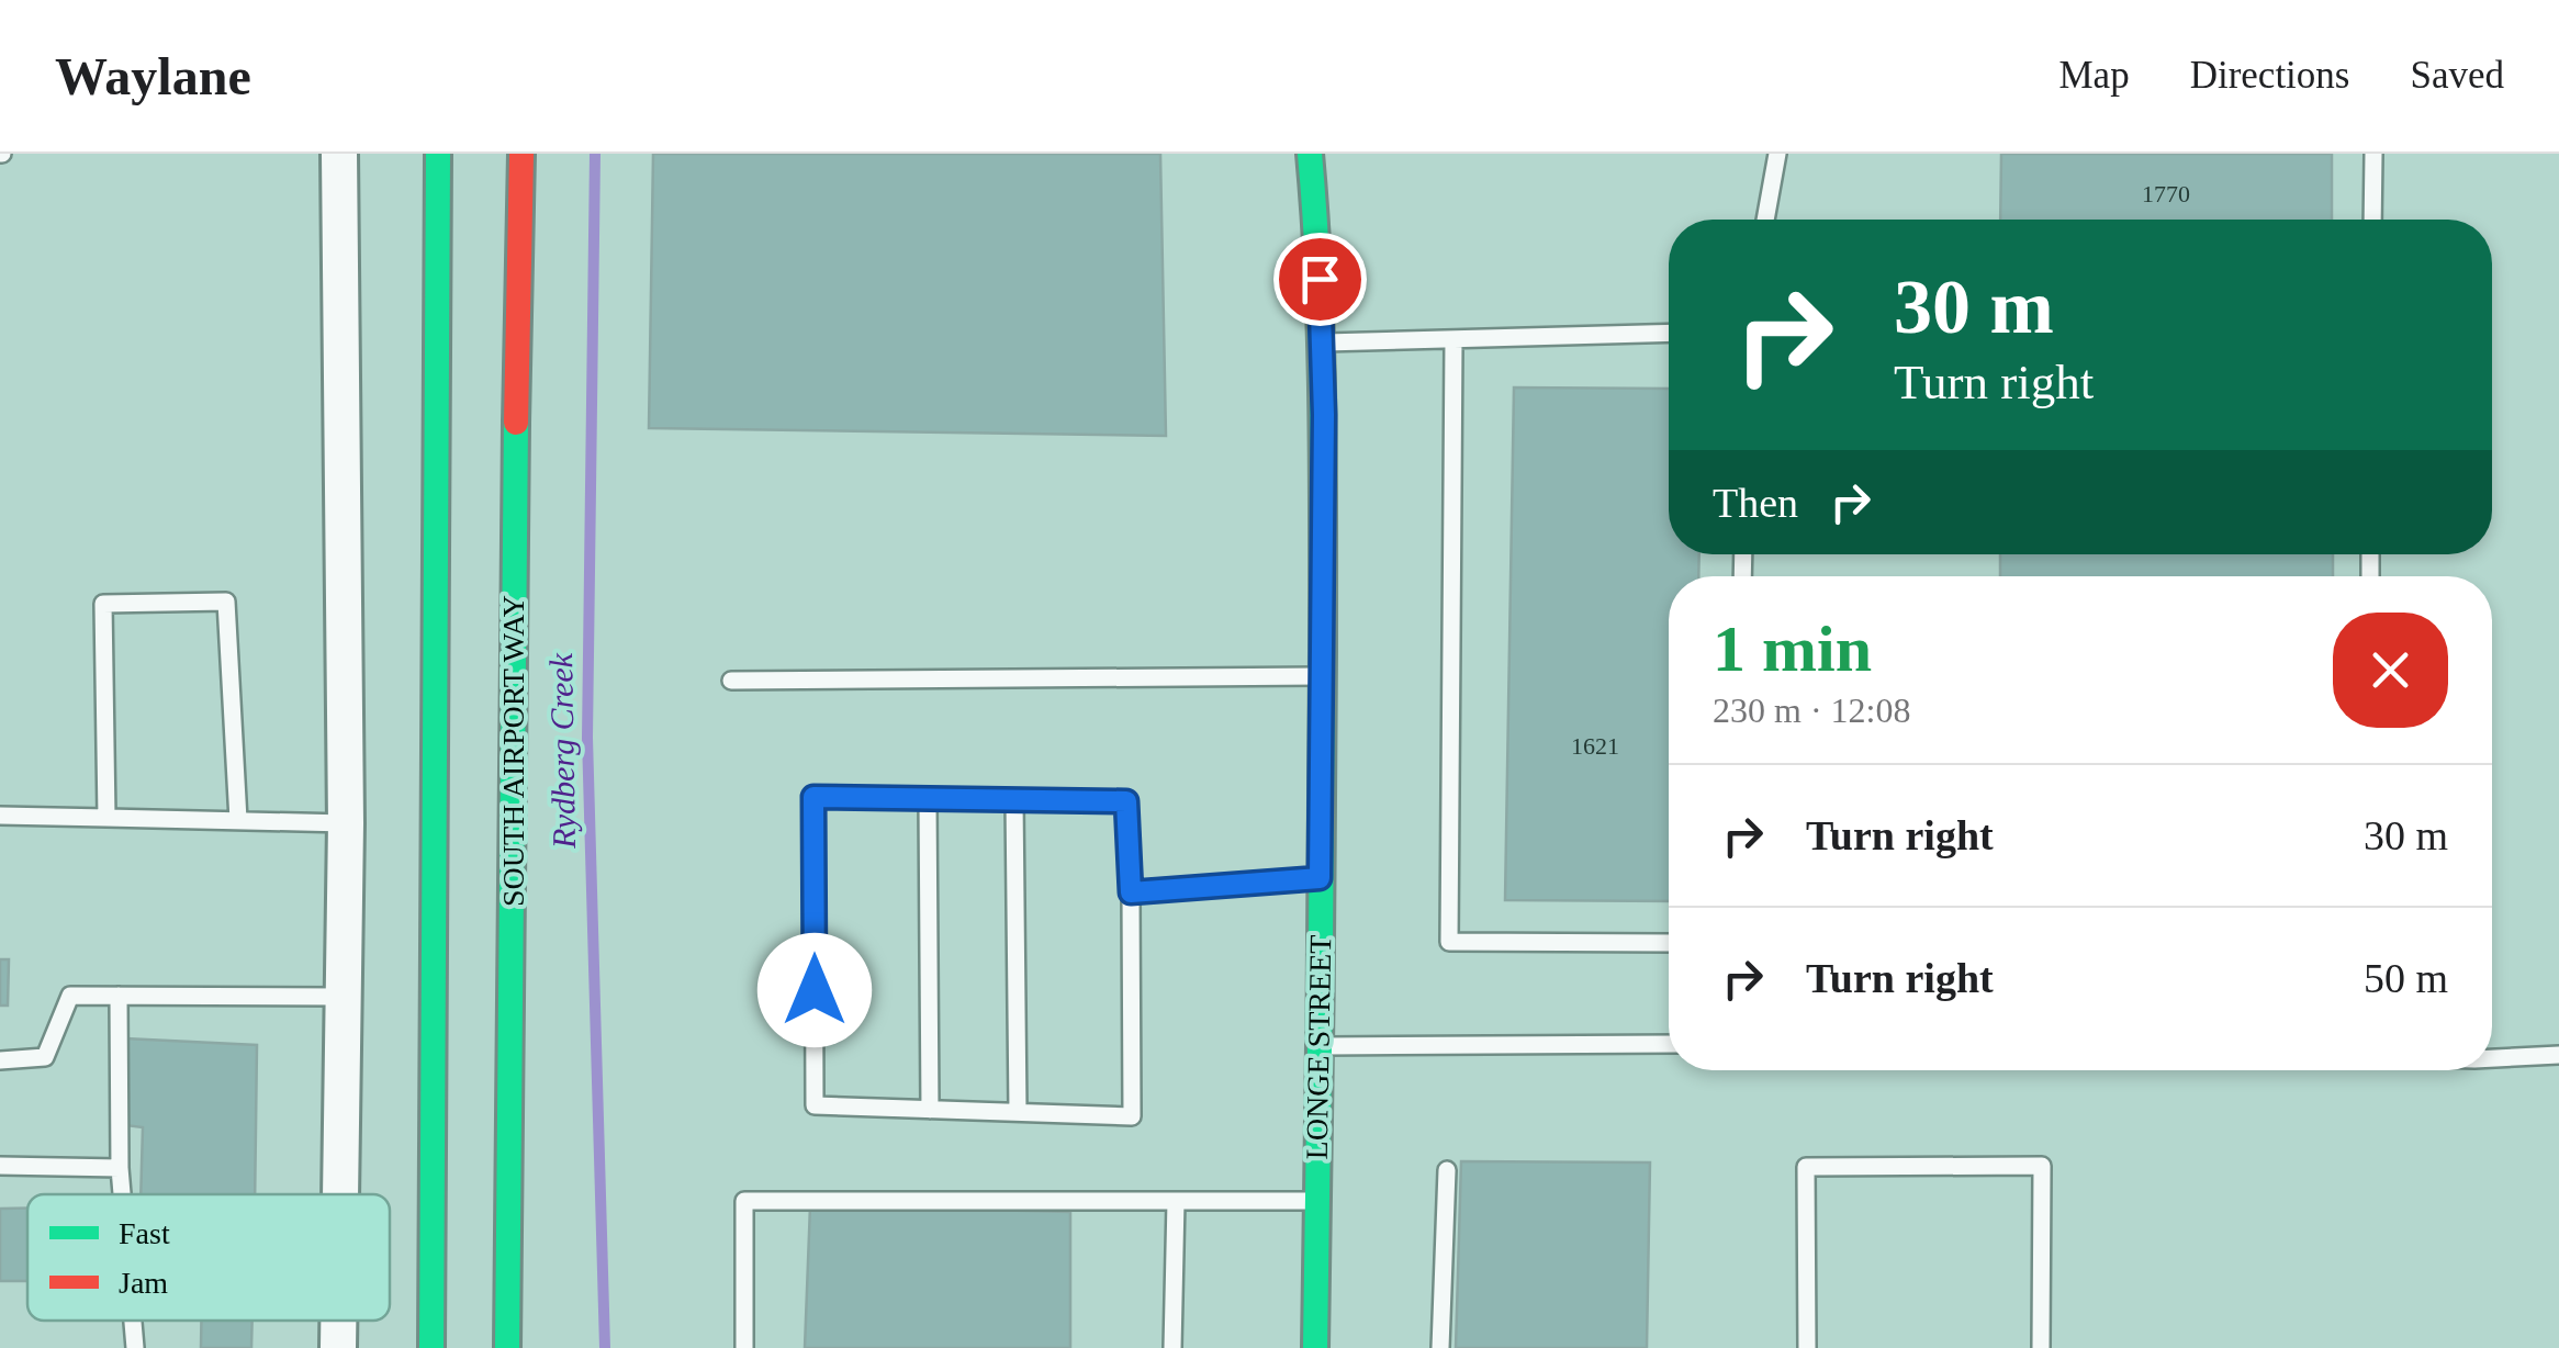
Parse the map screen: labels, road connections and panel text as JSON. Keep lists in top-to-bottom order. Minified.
{"streets":{"main road":["SOUTH AIRPORT WAY","LONGE STREET"]},"water":["Rydberg Creek"],"house_numbers":["1770","1621"],"legend":["Fast","Jam"],"page":{"header":"Waylane","nav":["Map","Directions","Saved"],"turn":["30 m","Turn right"],"then":"Then","heading":["1 min","230 m · 12:08"],"list":[{"name":"Turn right","value":"30 m"},{"name":"Turn right","value":"50 m"}]}}
